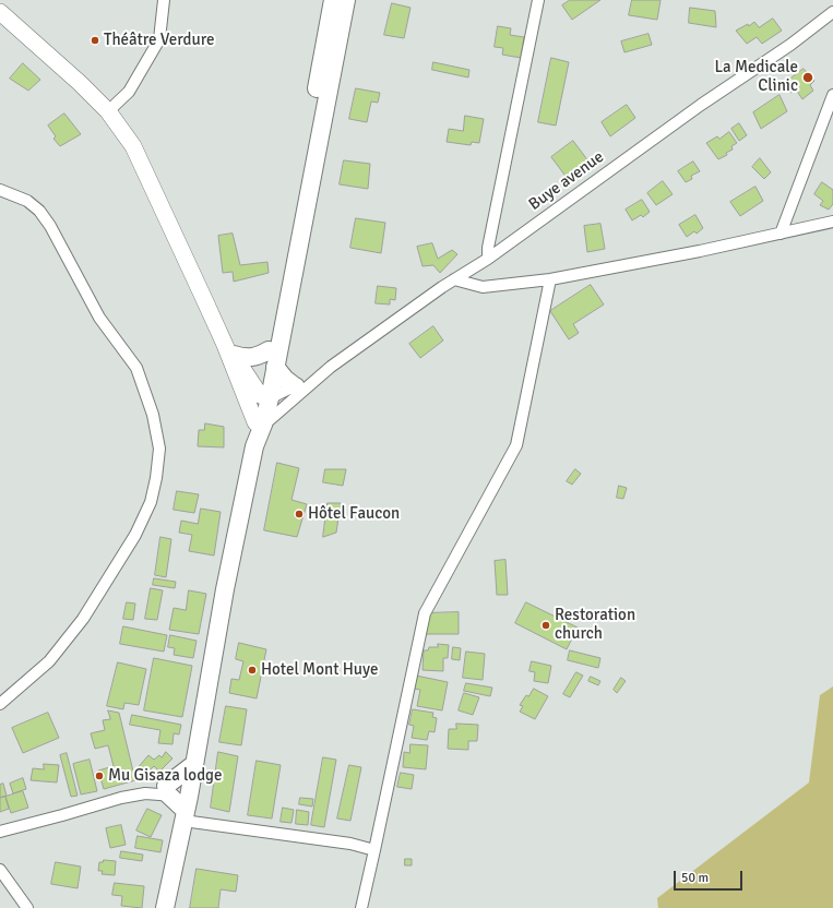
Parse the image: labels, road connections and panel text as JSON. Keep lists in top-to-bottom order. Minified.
{"streets":{"street":["Buye avenue"]},"places":["Théâtre Verdure","La Medicale Clinic","Hôtel Faucon","Restoration church","Hotel Mont Huye","Mu Gisaza lodge"],"scale_bar":"50 m"}
